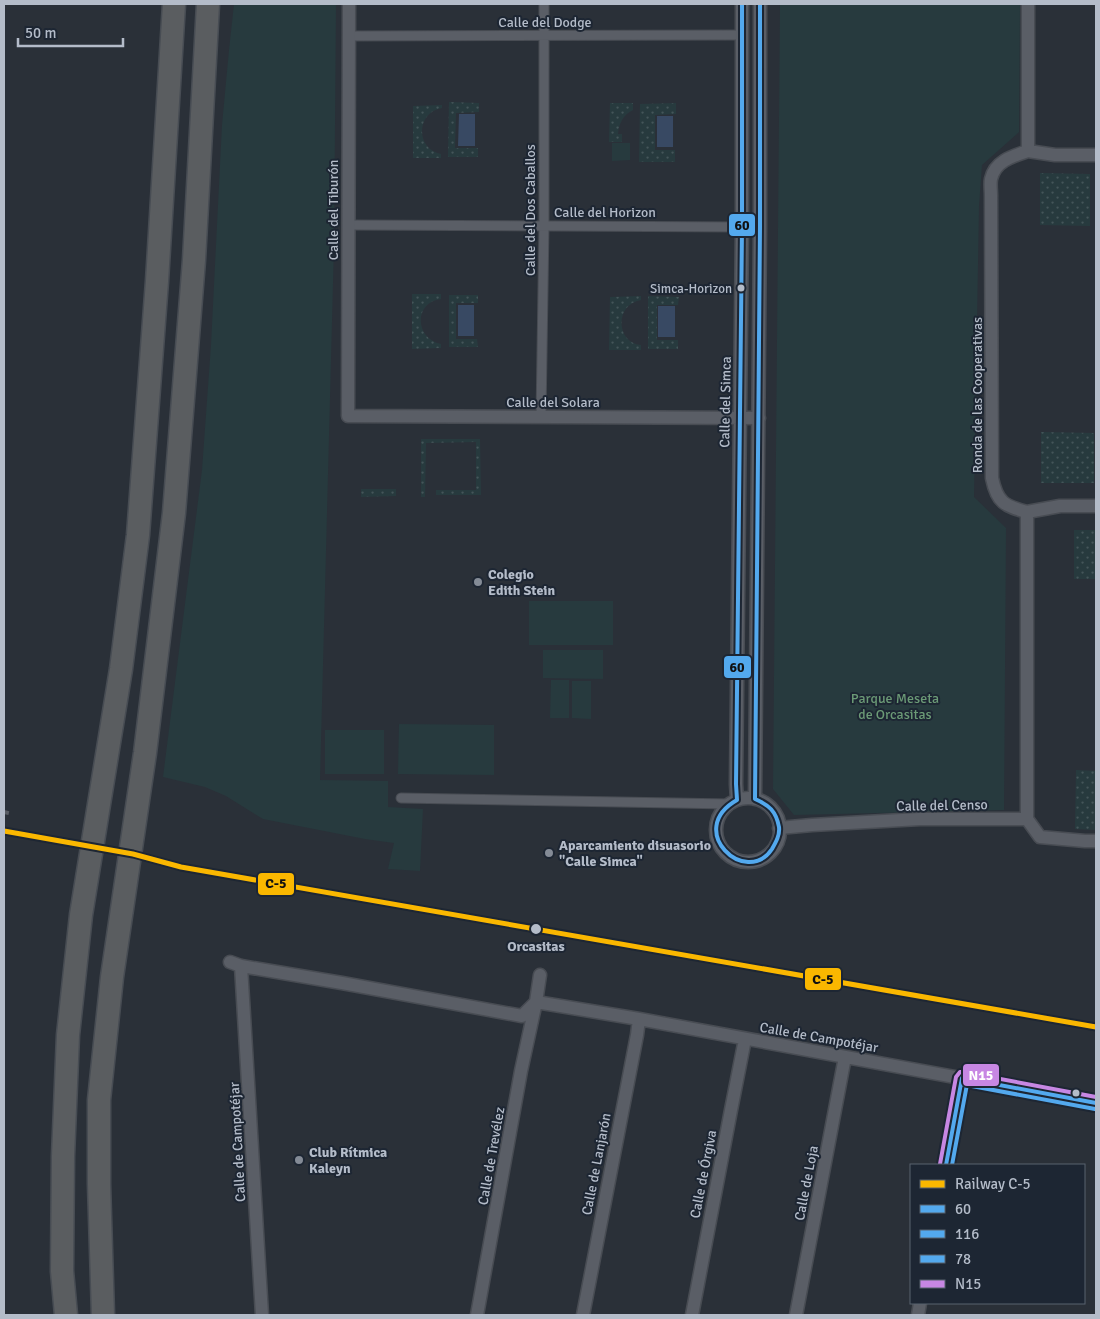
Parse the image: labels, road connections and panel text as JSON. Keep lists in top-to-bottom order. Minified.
{"streets":{"street":["Calle del Dodge","Calle del Tiburón","Calle del Dos Caballos","Calle del Horizon","Ronda de las Cooperativas","Calle del Solara","Calle del Simca","Calle del Censo","Calle de Campotéjar","Calle de Trevélez","Calle de Lanjarón","Calle de Órgiva","Calle de Loja"]},"crossings":[["Calle del Dodge","Calle del Tiburón"],["Calle del Dodge","Calle del Dos Caballos"],["Calle del Dodge","Calle del Simca"],["Calle del Tiburón","Calle del Horizon"],["Calle del Tiburón","Calle del Solara"],["Calle del Dos Caballos","Calle del Horizon"],["Calle del Dos Caballos","Calle del Solara"],["Calle del Horizon","Calle del Simca"],["Calle del Solara","Calle del Simca"],["Calle del Simca","Calle del Censo"],["Calle de Campotéjar","Calle de Trevélez"],["Calle de Campotéjar","Calle de Lanjarón"],["Calle de Campotéjar","Calle de Órgiva"],["Calle de Campotéjar","Calle de Loja"]],"parks":["Parque Meseta de Orcasitas"],"places":["Simca-Horizon","Colegio Edith Stein","Aparcamiento disuasorio \"Calle Simca\"","Orcasitas","Club Rítmica Kaleyn"],"lines":["transit line 60","rail line C-5","transit line N15","transit line 116","transit line 78"],"legend":["Railway C-5","60","116","78","N15"],"scale_bar":"50 m"}
